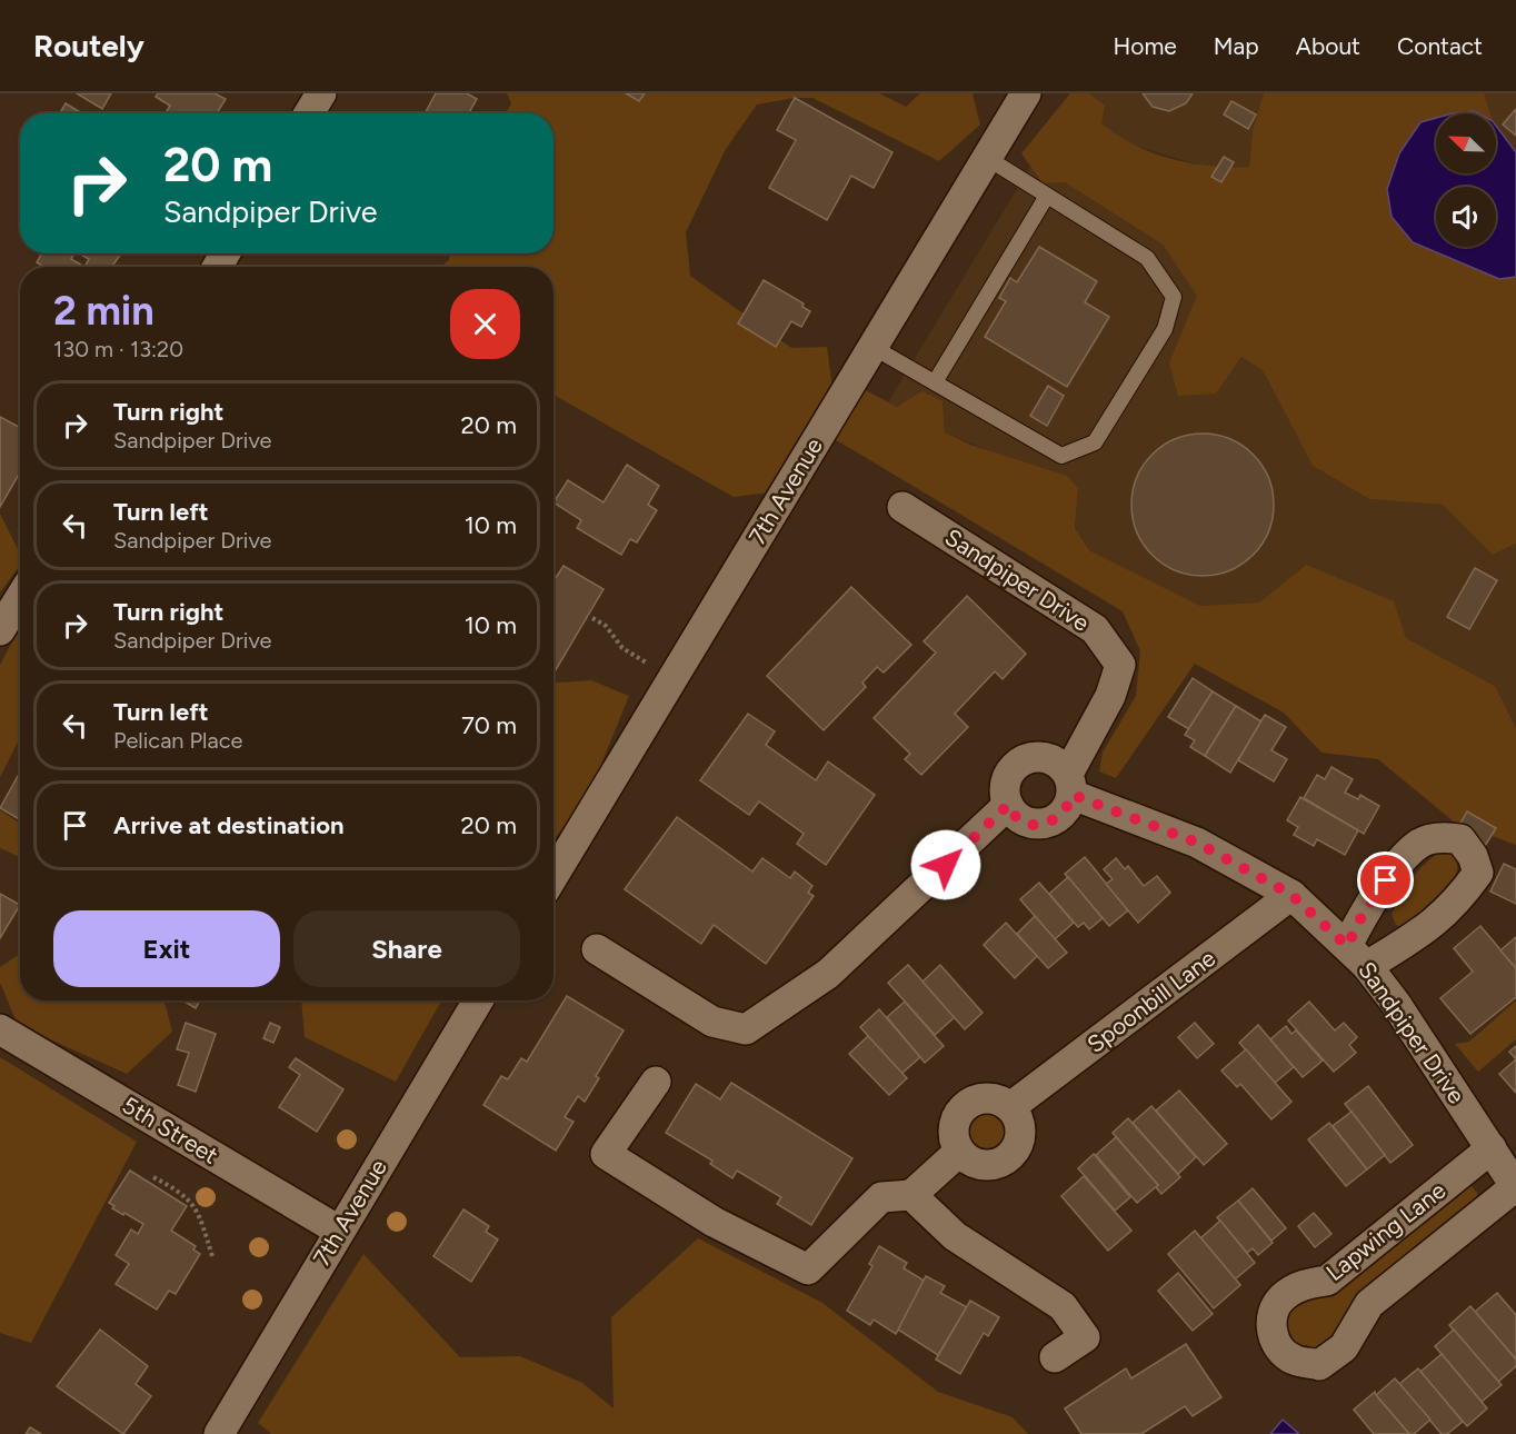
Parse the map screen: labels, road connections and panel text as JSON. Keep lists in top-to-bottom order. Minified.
{"streets":{"street":["7th Avenue","Sandpiper Drive","Spoonbill Lane","5th Street","Lapwing Lane"]},"crossings":[["7th Avenue","5th Street"],["Sandpiper Drive","Spoonbill Lane"],["Sandpiper Drive","Lapwing Lane"]],"north":"top left","page":{"header":"Routely","nav":["Home","Map","About","Contact"],"turn":["20 m","Sandpiper Drive"],"heading":["2 min","130 m · 13:20"],"list":[{"name":"Turn right","note":"Sandpiper Drive","value":"20 m"},{"name":"Turn left","note":"Sandpiper Drive","value":"10 m"},{"name":"Turn right","note":"Sandpiper Drive","value":"10 m"},{"name":"Turn left","note":"Pelican Place","value":"70 m"},{"name":"Arrive at destination","value":"20 m"}],"buttons":["Exit","Share"]}}
